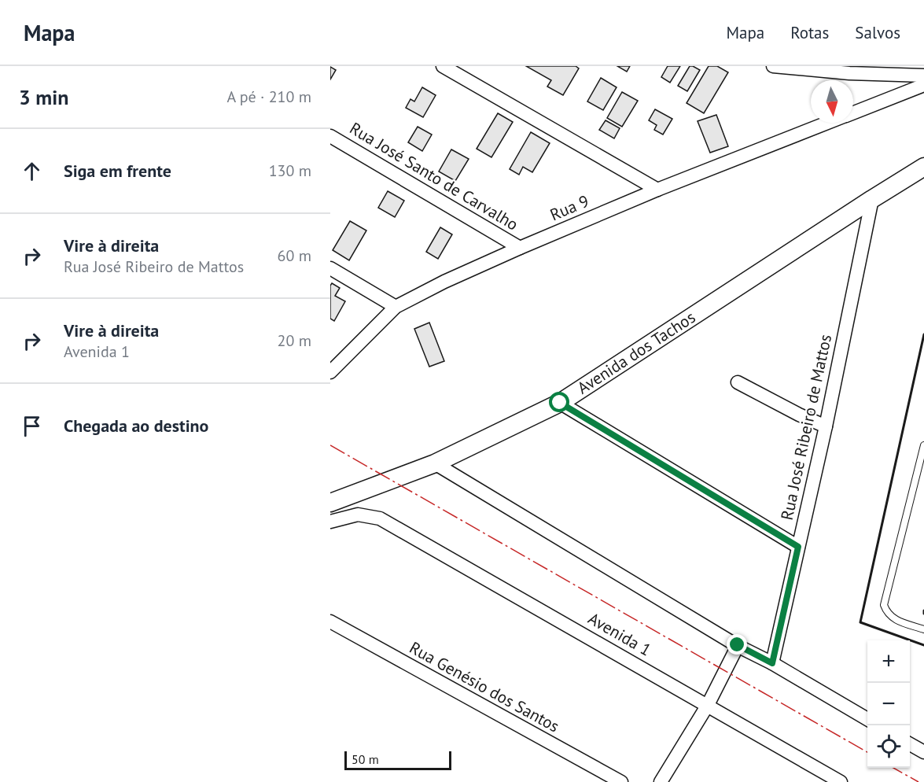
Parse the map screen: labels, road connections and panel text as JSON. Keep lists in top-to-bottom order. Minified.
{"streets":{"street":["Rua José Santo de Carvalho","Rua 9","Avenida dos Tachos","Rua José Ribeiro de Mattos","Avenida 1","Rua Genésio dos Santos"]},"crossings":[["Rua José Santo de Carvalho","Rua 9"],["Avenida dos Tachos","Rua José Ribeiro de Mattos"]],"scale_bar":"50 m","north":"bottom","page":{"header":"Mapa","nav":["Mapa","Rotas","Salvos"],"heading":["3 min","A pé · 210 m"],"list":[["Siga em frente","130 m"],["Vire à direita","Rua José Ribeiro de Mattos","60 m"],["Vire à direita","Avenida 1","20 m"],"Chegada ao destino"],"map_buttons":["+","−"],"scale":"50 m"}}
